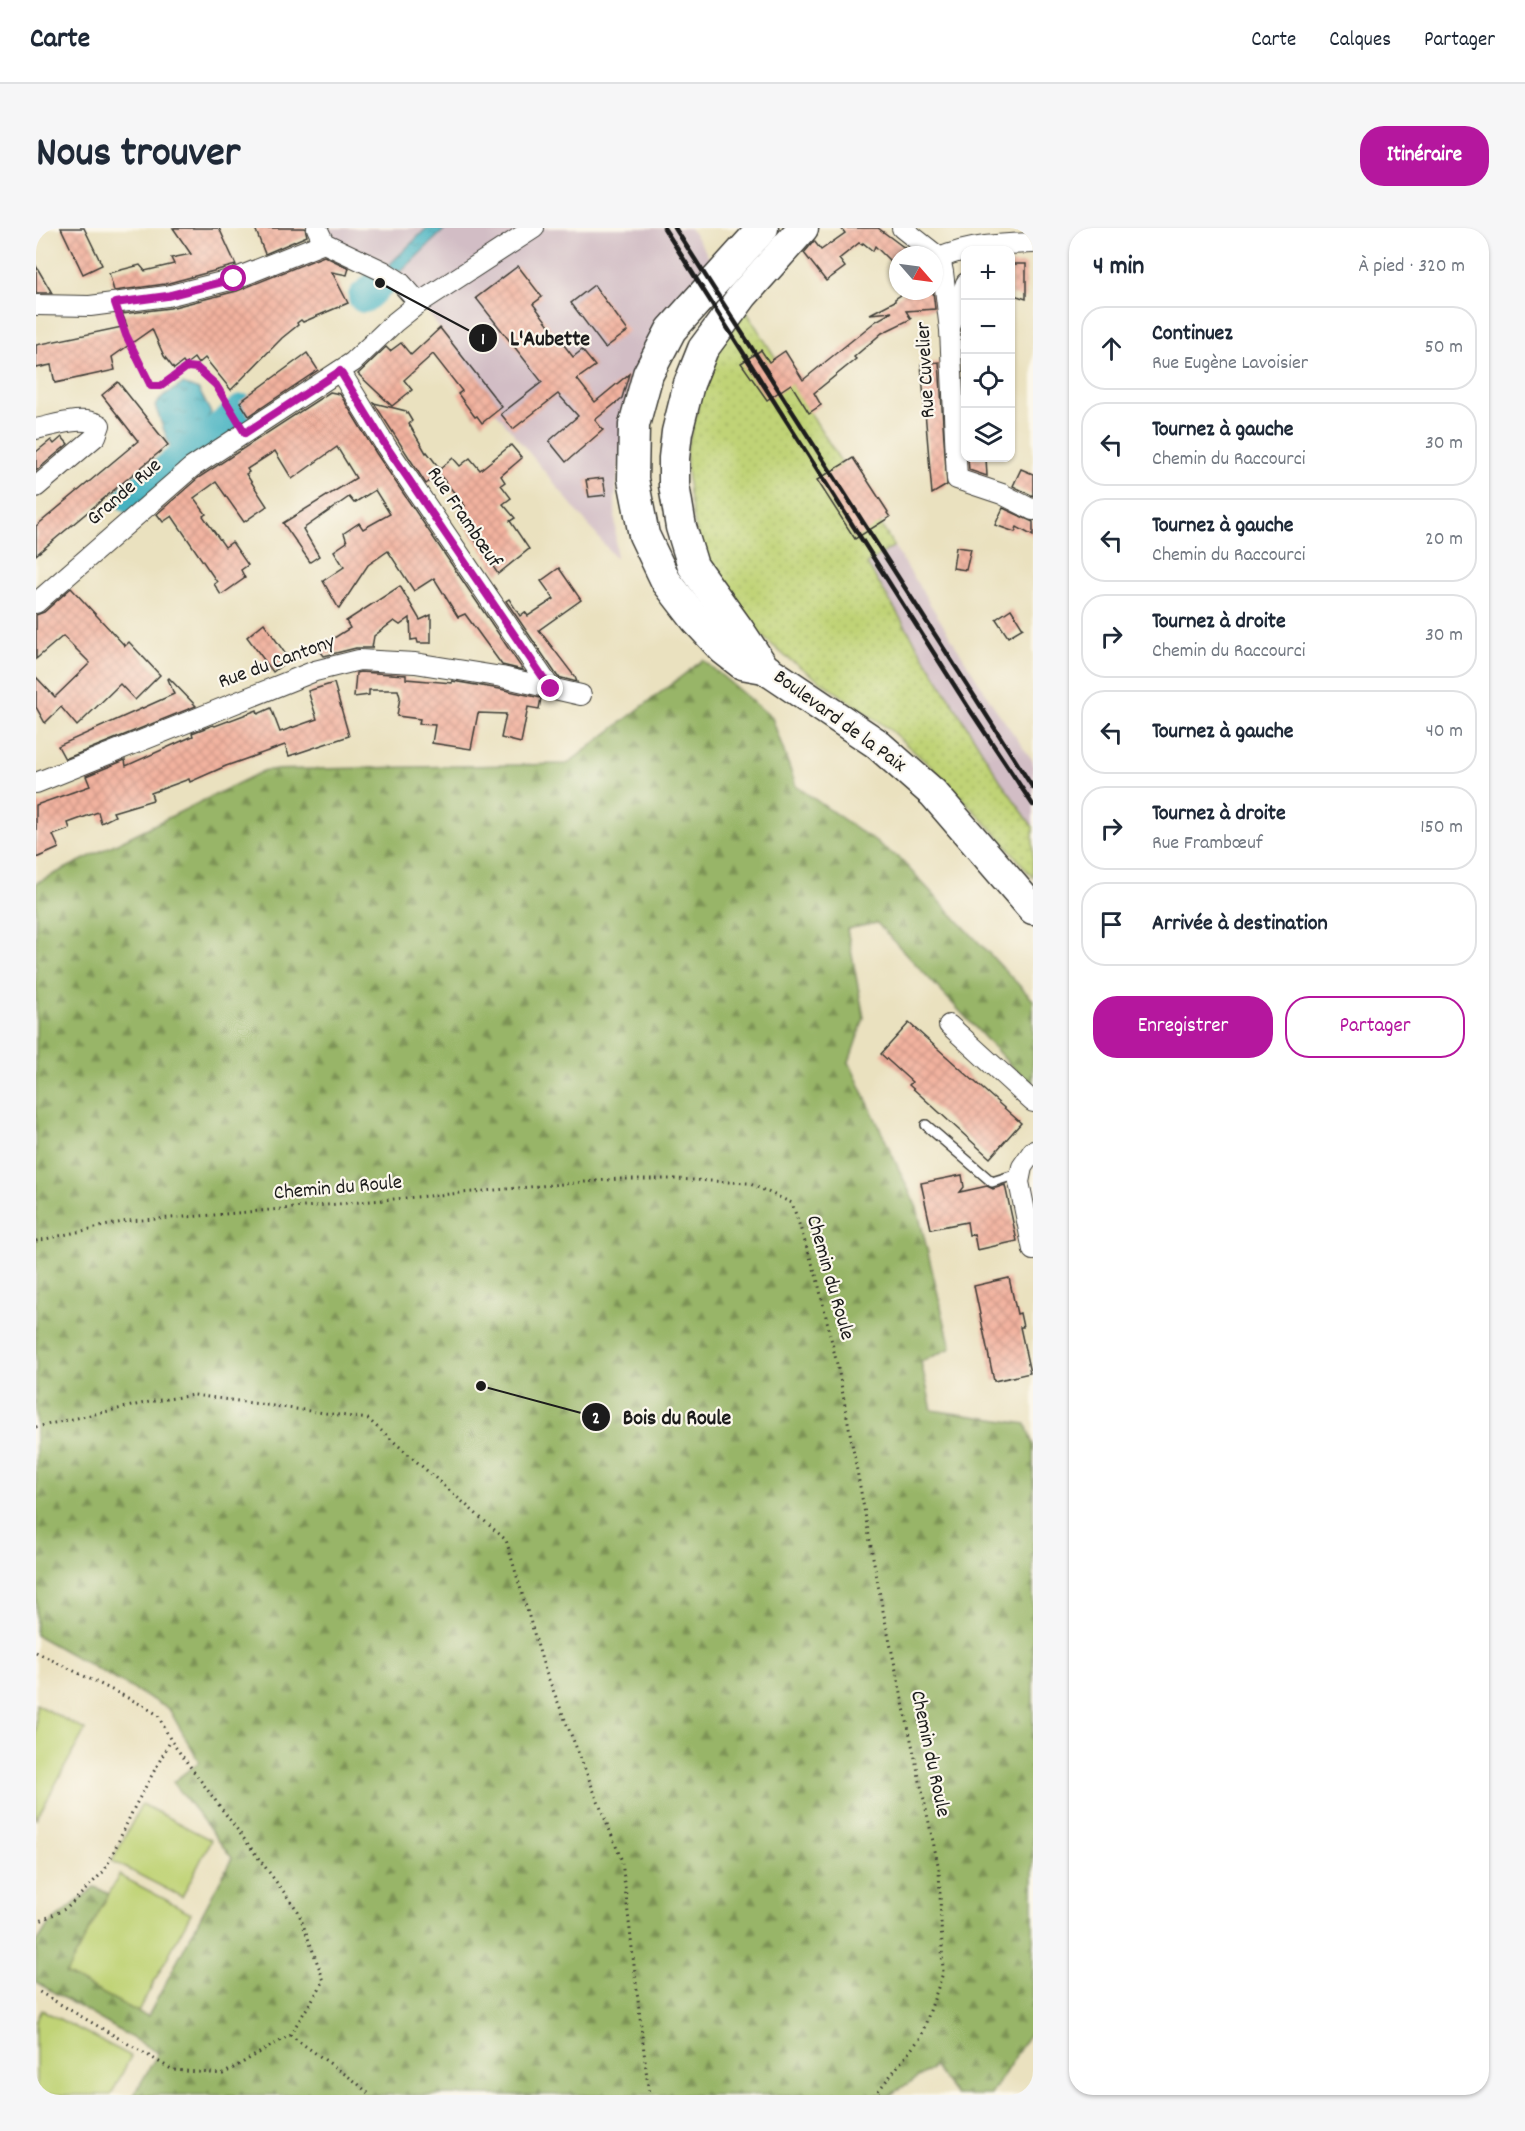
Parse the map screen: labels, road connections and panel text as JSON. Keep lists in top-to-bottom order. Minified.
{"streets":{"main road":["Boulevard de la Paix"],"street":["Rue Cuvelier","Grande Rue","Rue Frambœuf","Rue du Cantony"],"path":["Chemin du Roule"]},"crossings":[["Grande Rue","Rue Frambœuf"],["Rue Frambœuf","Rue du Cantony"]],"places":["L'Aubette","Bois du Roule"],"north":"bottom right","page":{"header":"Carte","nav":["Carte","Calques","Partager"],"title":"Nous trouver","buttons":["Itinéraire",["Enregistrer","Partager"]],"heading":["4 min","À pied · 320 m"],"map_buttons":["+","−"],"list":[["Continuez","Rue Eugène Lavoisier","50 m"],["Tournez à gauche","Chemin du Raccourci","30 m"],["Tournez à gauche","Chemin du Raccourci","20 m"],["Tournez à droite","Chemin du Raccourci","30 m"],["Tournez à gauche","40 m"],["Tournez à droite","Rue Frambœuf","150 m"],"Arrivée à destination"]}}
